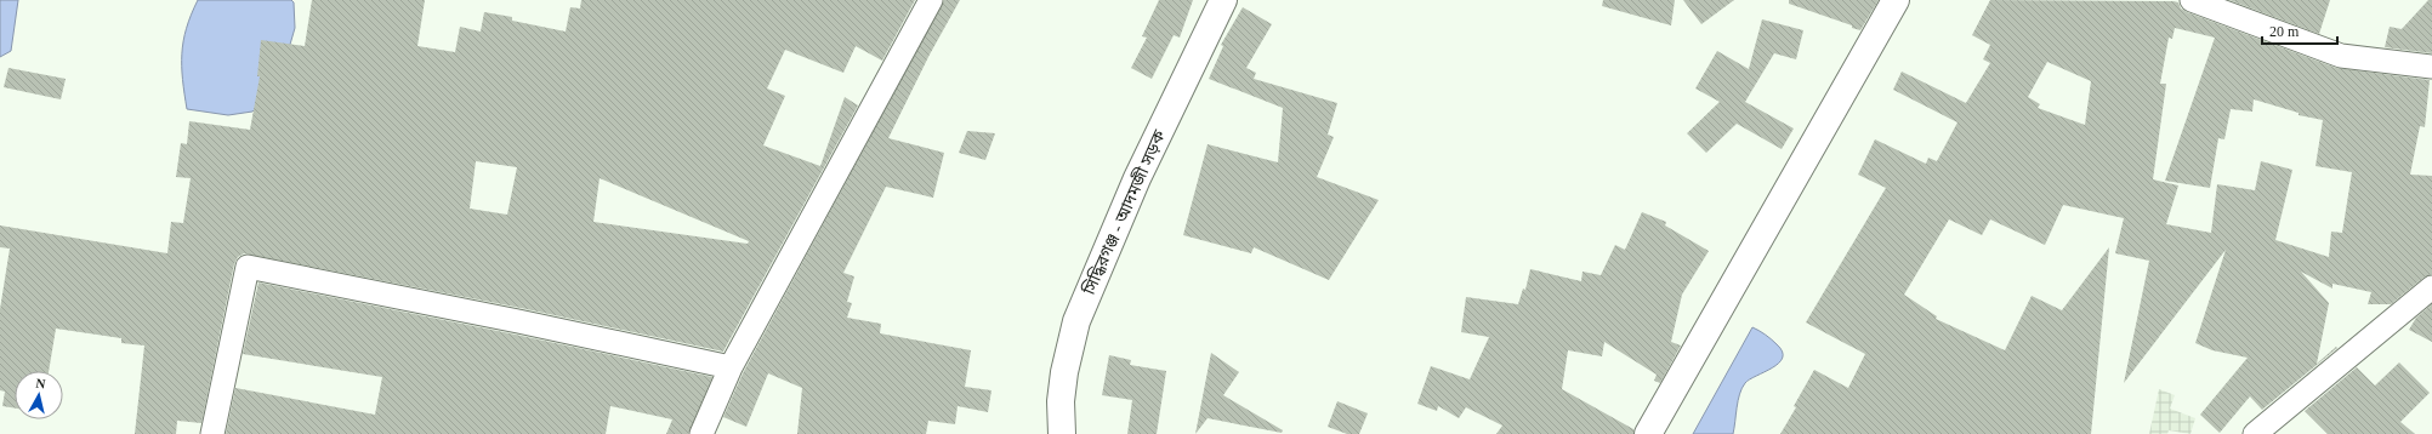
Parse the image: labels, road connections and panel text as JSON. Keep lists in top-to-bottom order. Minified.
{"streets":{"main road":["সিদ্ধিরগঞ্জ - আদমজী সড়ক"]},"scale_bar":"20 m","north":"top"}
